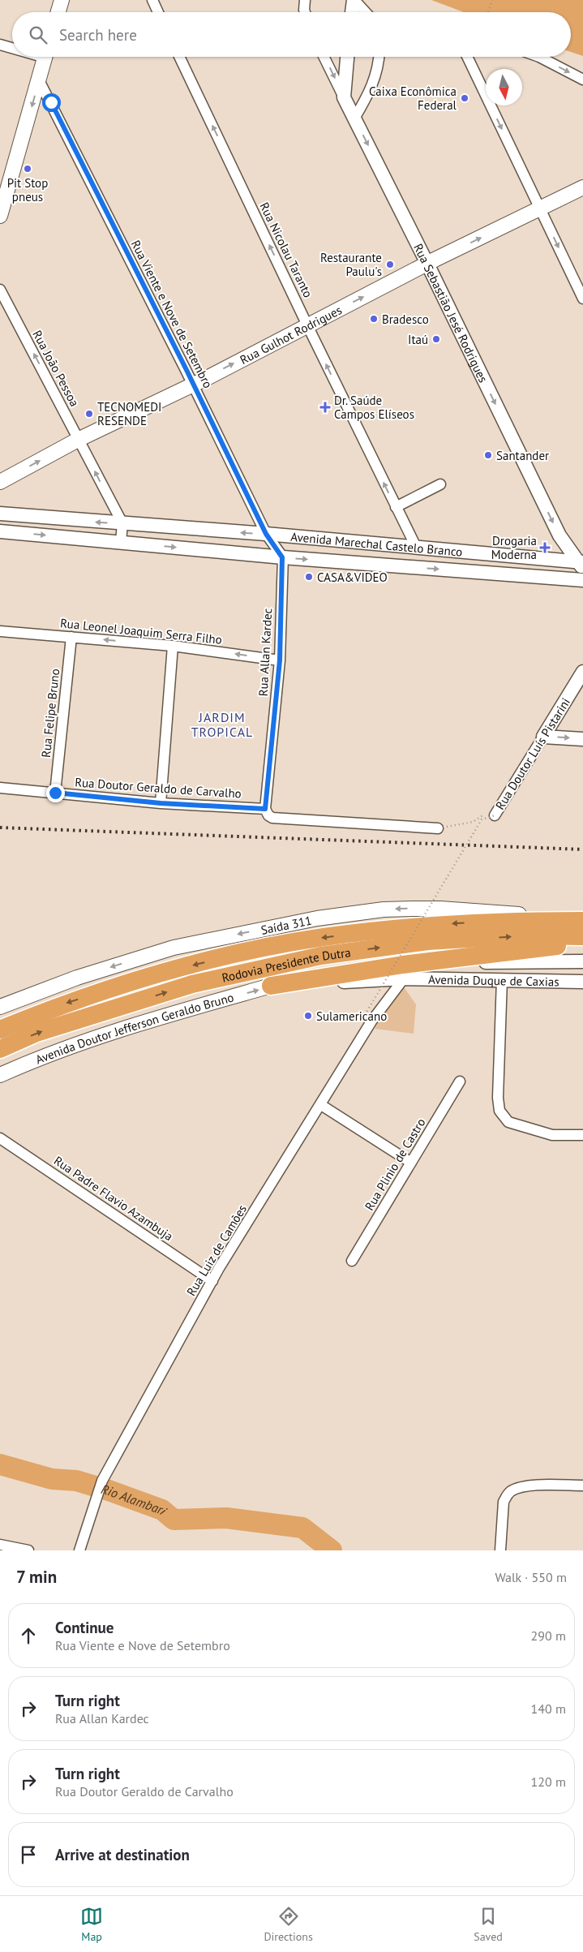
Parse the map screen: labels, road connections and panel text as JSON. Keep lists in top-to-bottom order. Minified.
{"streets":{"highway":["Rodovia Presidente Dutra"],"main road":["Rua Gulhot Rodrigues","Saída 311","Avenida Doutor Jefferson Geraldo Bruno"],"street":["Rua Nicolau Taranto","Rua Sebastião Jesé Rodrigues","Rua Viente e Nove de Setembro","Rua João Pessoa","Avenida Marechal Castelo Branco","Rua Leonel Joaquim Serra Filho","Rua Allan Kardec","Rua Felipe Bruno","Rua Doutor Luís Pistarini","Rua Doutor Geraldo de Carvalho","Avenida Duque de Caxias","Rua Plinio de Castro","Rua Padre Flavio Azambuja","Rua Luiz de Camões"]},"crossings":[["Rua Nicolau Taranto","Rua Gulhot Rodrigues"],["Rua Nicolau Taranto","Avenida Marechal Castelo Branco"],["Rua Sebastião Jesé Rodrigues","Rua Gulhot Rodrigues"],["Rua Sebastião Jesé Rodrigues","Avenida Marechal Castelo Branco"],["Rua Viente e Nove de Setembro","Rua Gulhot Rodrigues"],["Rua Viente e Nove de Setembro","Avenida Marechal Castelo Branco"],["Rua Viente e Nove de Setembro","Rua Allan Kardec"],["Rua Gulhot Rodrigues","Rua João Pessoa"],["Rua João Pessoa","Avenida Marechal Castelo Branco"],["Avenida Marechal Castelo Branco","Rua Allan Kardec"],["Rua Leonel Joaquim Serra Filho","Rua Allan Kardec"],["Rua Leonel Joaquim Serra Filho","Rua Felipe Bruno"],["Rua Allan Kardec","Rua Doutor Geraldo de Carvalho"],["Rua Felipe Bruno","Rua Doutor Geraldo de Carvalho"],["Saída 311","Rodovia Presidente Dutra"],["Avenida Duque de Caxias","Avenida Doutor Jefferson Geraldo Bruno"],["Avenida Duque de Caxias","Rua Luiz de Camões"],["Rua Padre Flavio Azambuja","Rua Luiz de Camões"]],"one_way":["Rua Nicolau Taranto","Rua Sebastião Jesé Rodrigues","Rua Gulhot Rodrigues","Rua João Pessoa","Rua Leonel Joaquim Serra Filho","Saída 311","Avenida Doutor Jefferson Geraldo Bruno"],"districts":["JARDIM TROPICAL"],"water":["Rio Alambari"],"places":{"other":["Caixa Econômica Federal","Pit Stop pneus","Restaurante Paulu's","Bradesco","Itaú","TECNOMEDI RESENDE","Santander","CASA&VIDEO","Sulamericano"],"health":["Dr. Saúde Campos Elíseos","Drogaria Moderna"]},"north":"bottom","page":{"search":"Search here","heading":["7 min","Walk · 550 m"],"list":[["Continue","Rua Viente e Nove de Setembro","290 m"],["Turn right","Rua Allan Kardec","140 m"],["Turn right","Rua Doutor Geraldo de Carvalho","120 m"],"Arrive at destination"],"nav":["Map","Directions","Saved"]}}
